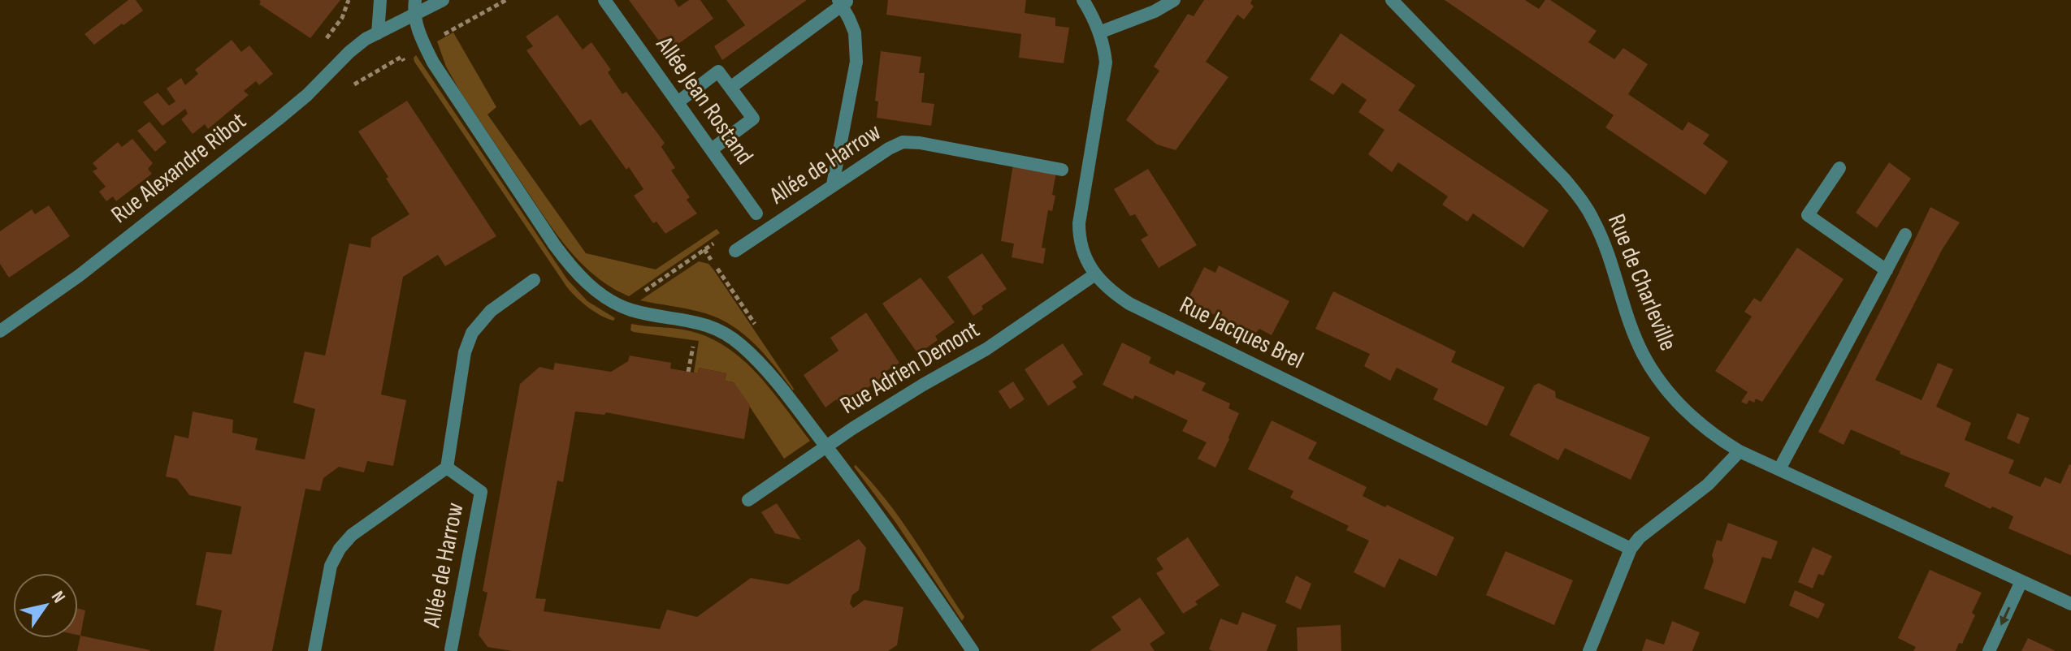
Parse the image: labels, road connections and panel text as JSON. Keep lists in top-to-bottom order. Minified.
{"streets":{"street":["Allée Jean Rostand","Allée de Harrow","Rue Alexandre Ribot","Rue de Charleville","Rue Jacques Brel","Rue Adrien Demont"]},"crossings":[["Allée Jean Rostand","Allée de Harrow"],["Rue Jacques Brel","Rue Adrien Demont"]],"north":"top right"}
